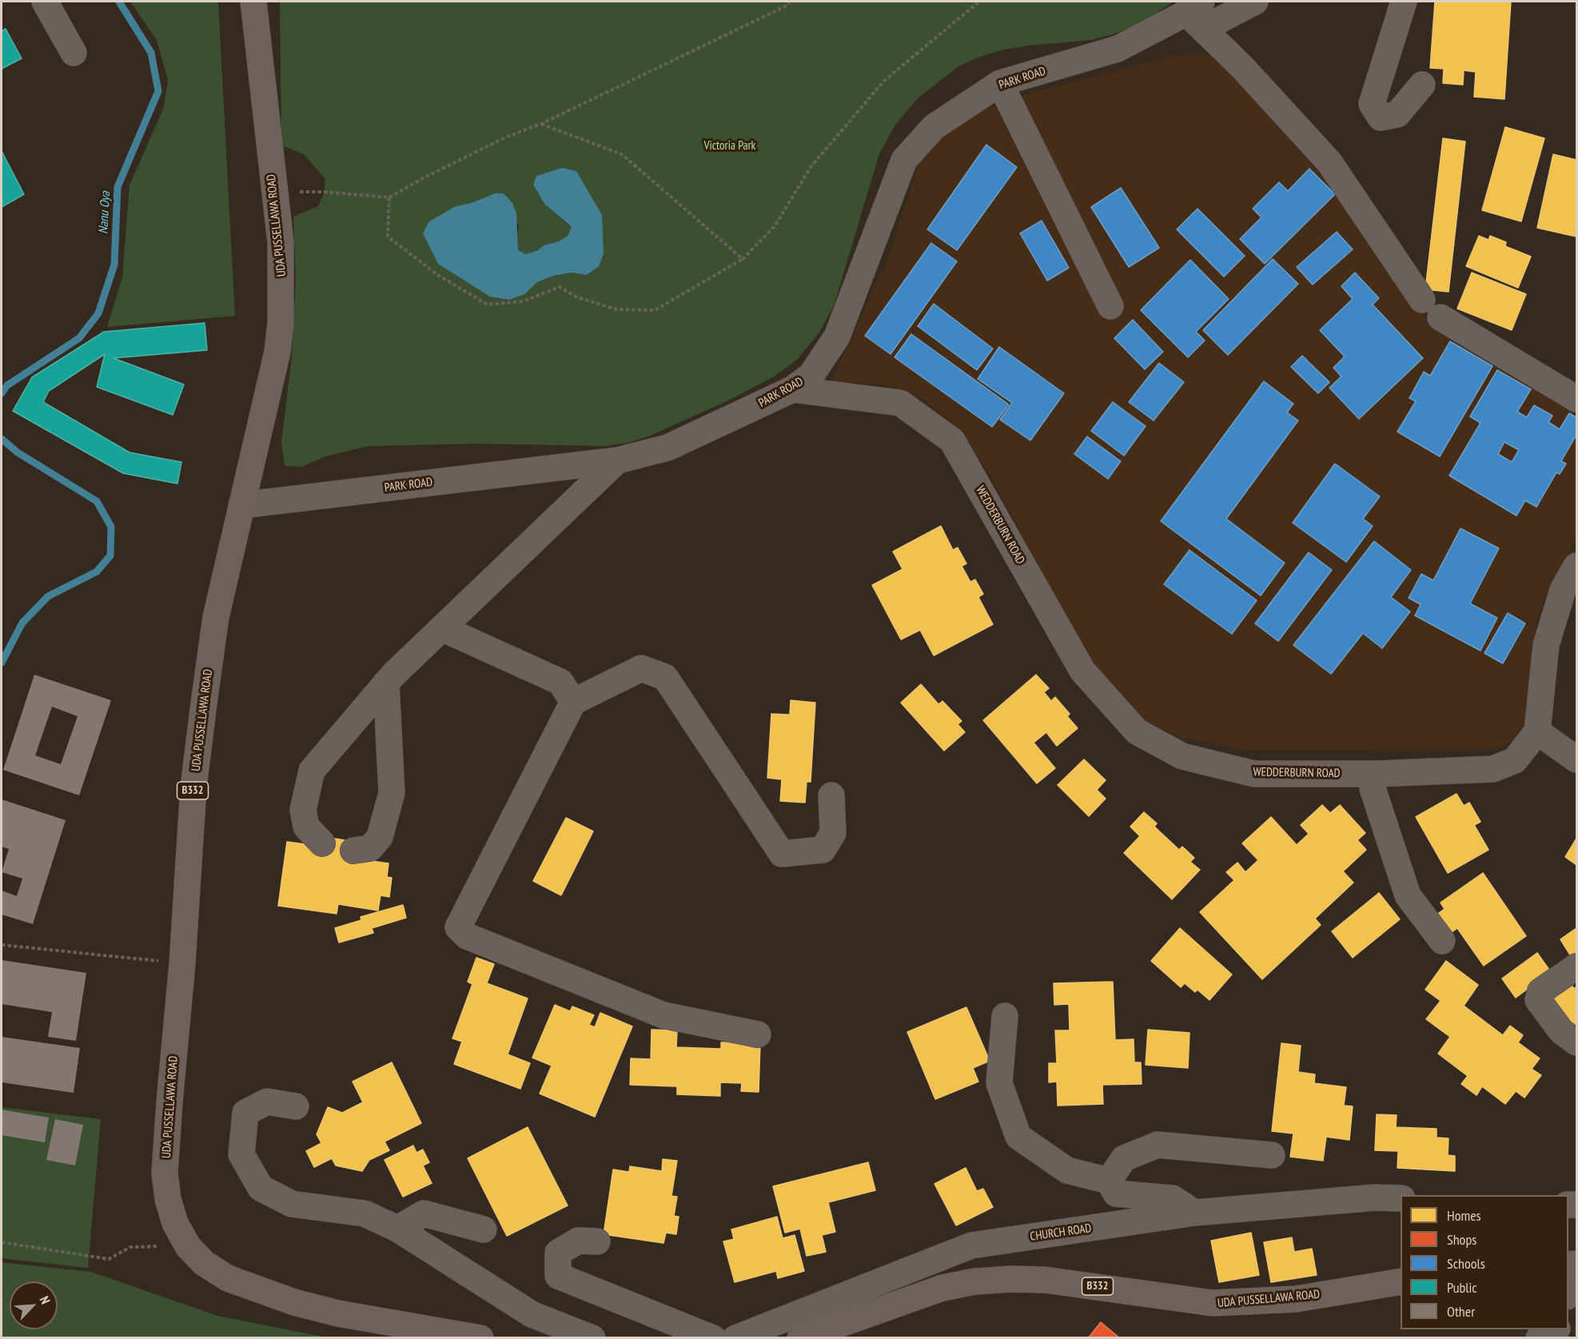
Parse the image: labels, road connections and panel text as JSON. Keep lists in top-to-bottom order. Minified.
{"streets":{"main road":["UDA PUSSELLAWA ROAD","B332"],"street":["PARK ROAD","WEDDERBURN ROAD","CHURCH ROAD"]},"crossings":[["PARK ROAD","UDA PUSSELLAWA ROAD"],["PARK ROAD","WEDDERBURN ROAD"]],"water":["Nanu Oya"],"parks":["Victoria Park"],"legend":["Homes","Shops","Schools","Public","Other"],"north":"top right"}
